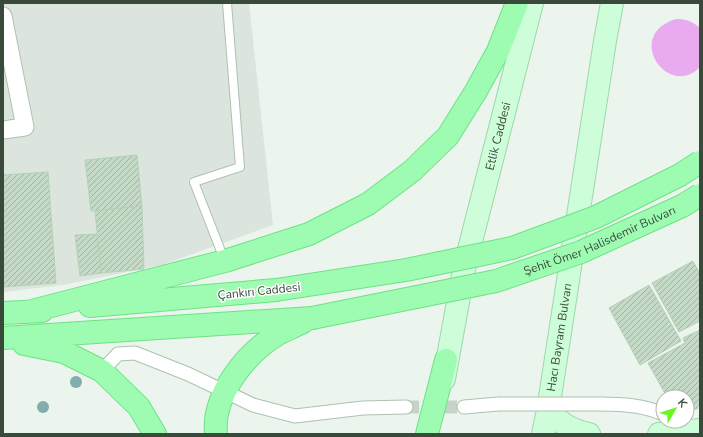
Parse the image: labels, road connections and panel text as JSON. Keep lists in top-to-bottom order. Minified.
{"streets":{"main road":["Etlik Caddesi","Şehit Ömer Halisdemir Bulvarı","Çankırı Caddesi","Hacı Bayram Bulvarı"]},"crossings":[["Şehit Ömer Halisdemir Bulvarı","Çankırı Caddesi"]],"north":"top right"}
